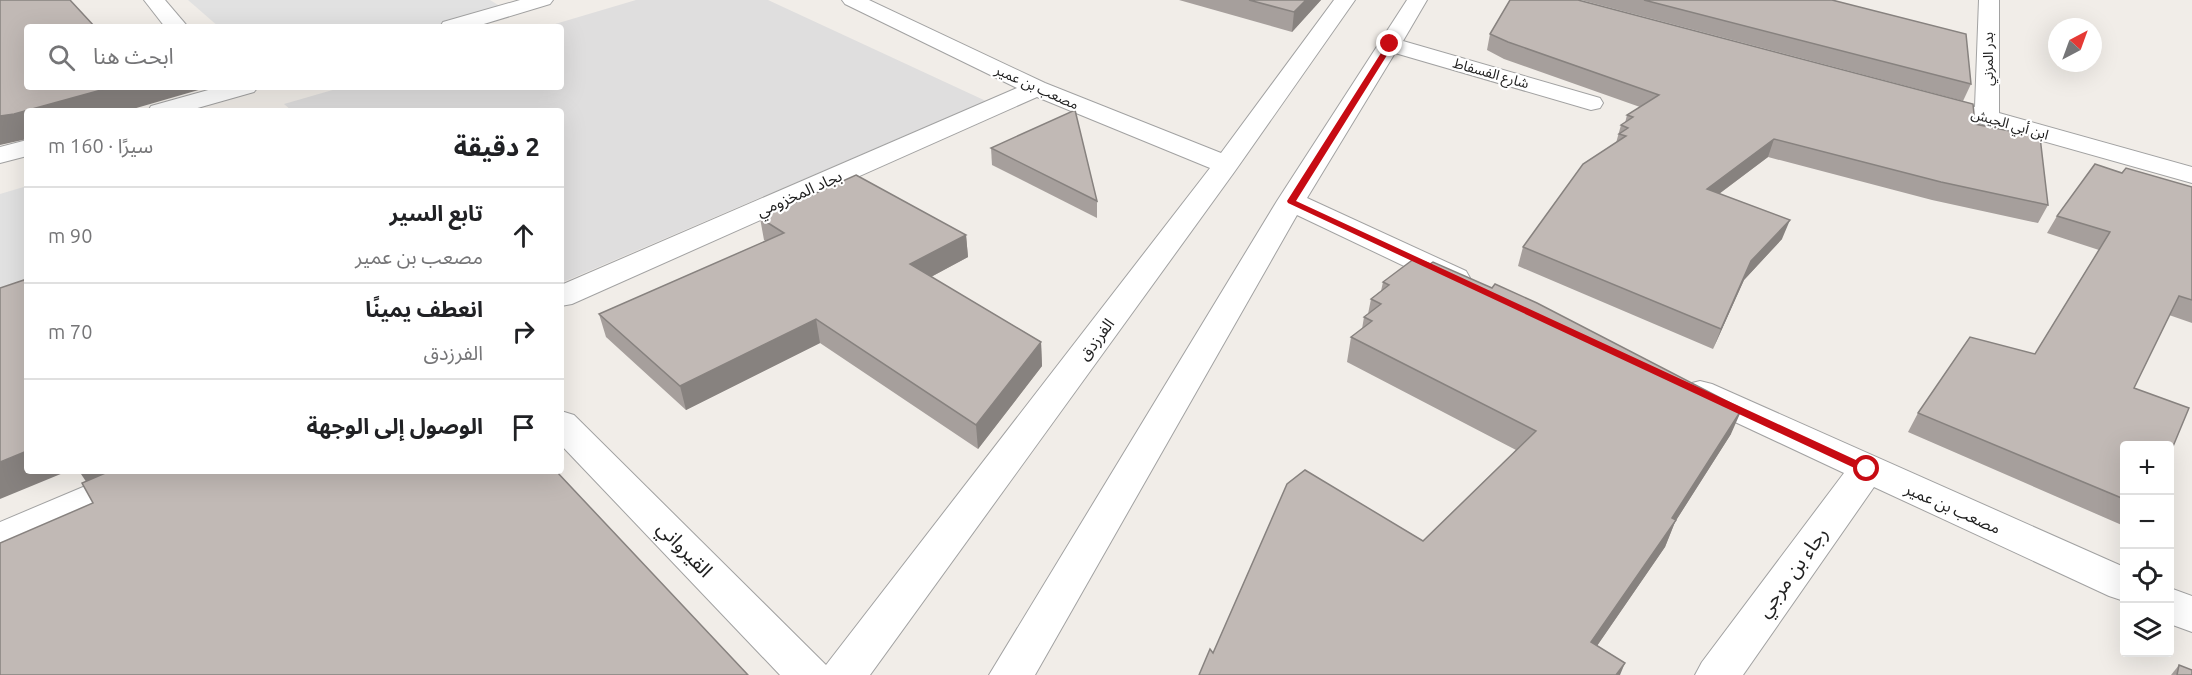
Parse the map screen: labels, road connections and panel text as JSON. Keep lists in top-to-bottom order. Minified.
{"streets":{"street":["بدر المزني","شارع الفسفاط","مصعب بن عمير","ابن أبي الجيش","بجاد المخزومي","الفرزدق","القيرواني","رجاء بن مرجي"]},"crossings":[["بدر المزني","ابن أبي الجيش"],["مصعب بن عمير","بجاد المخزومي"],["مصعب بن عمير","الفرزدق"],["مصعب بن عمير","رجاء بن مرجي"]],"north":"top right","page":{"search":"ابحث هنا","heading":["2 دقيقة","سيرًا · 160 m"],"list":[["تابع السير","مصعب بن عمير","90 m"],["انعطف يمينًا","الفرزدق","70 m"],"الوصول إلى الوجهة"],"map_buttons":["+","−"]}}
